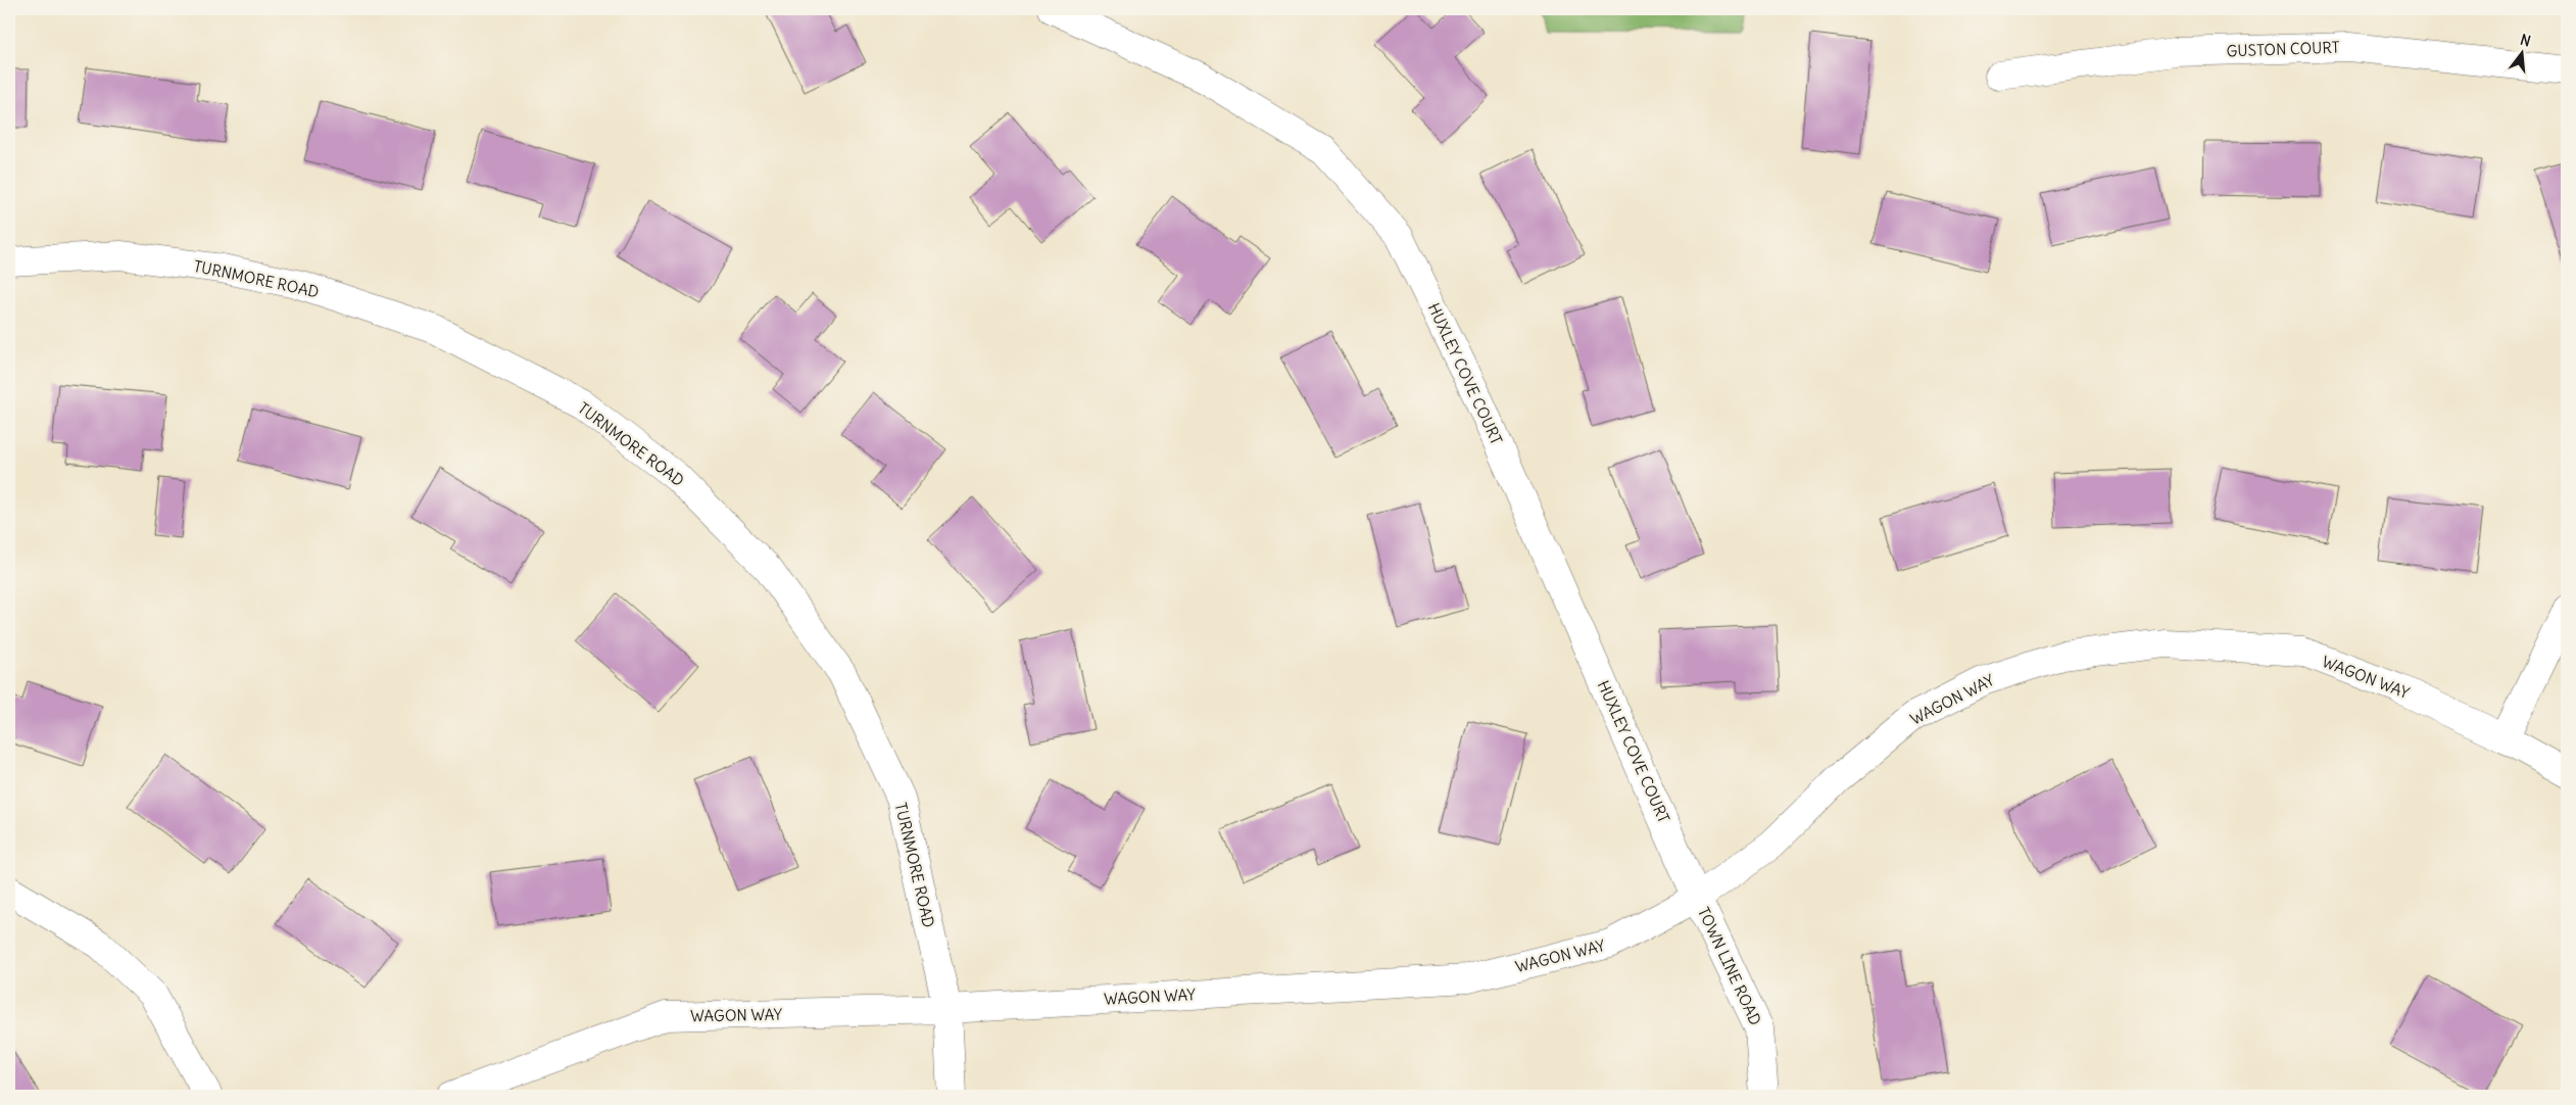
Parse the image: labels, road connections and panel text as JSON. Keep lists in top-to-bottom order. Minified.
{"streets":{"street":["GUSTON COURT","TURNMORE ROAD","HUXLEY COVE COURT","WAGON WAY","TOWN LINE ROAD"]},"crossings":[["TURNMORE ROAD","WAGON WAY"],["HUXLEY COVE COURT","WAGON WAY"],["HUXLEY COVE COURT","TOWN LINE ROAD"],["WAGON WAY","TOWN LINE ROAD"]],"north":"top"}
